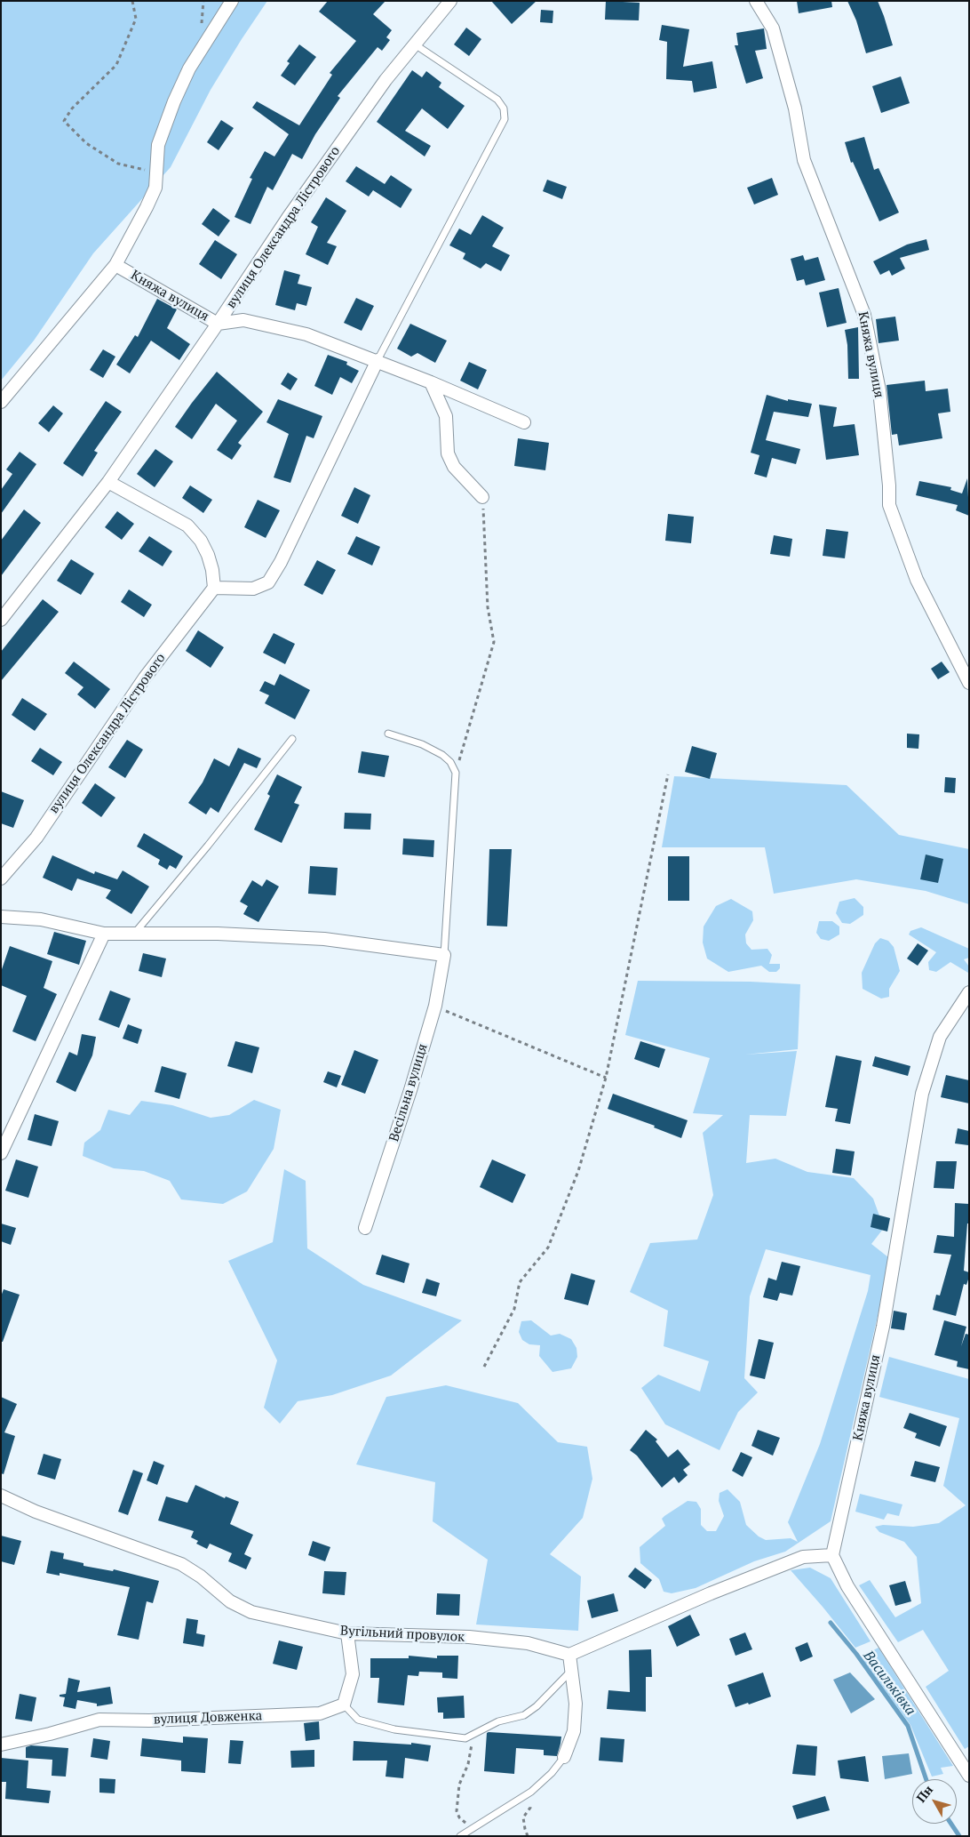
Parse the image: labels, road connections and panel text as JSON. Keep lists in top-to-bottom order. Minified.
{"streets":{"street":["вулиця Олександра Лістрового","Княжа вулиця","Весільна вулиця","Вугільний провулок","вулиця Довженка"]},"crossings":[["вулиця Олександра Лістрового","Княжа вулиця"]],"water":["Васильківка"],"north":"top left"}
